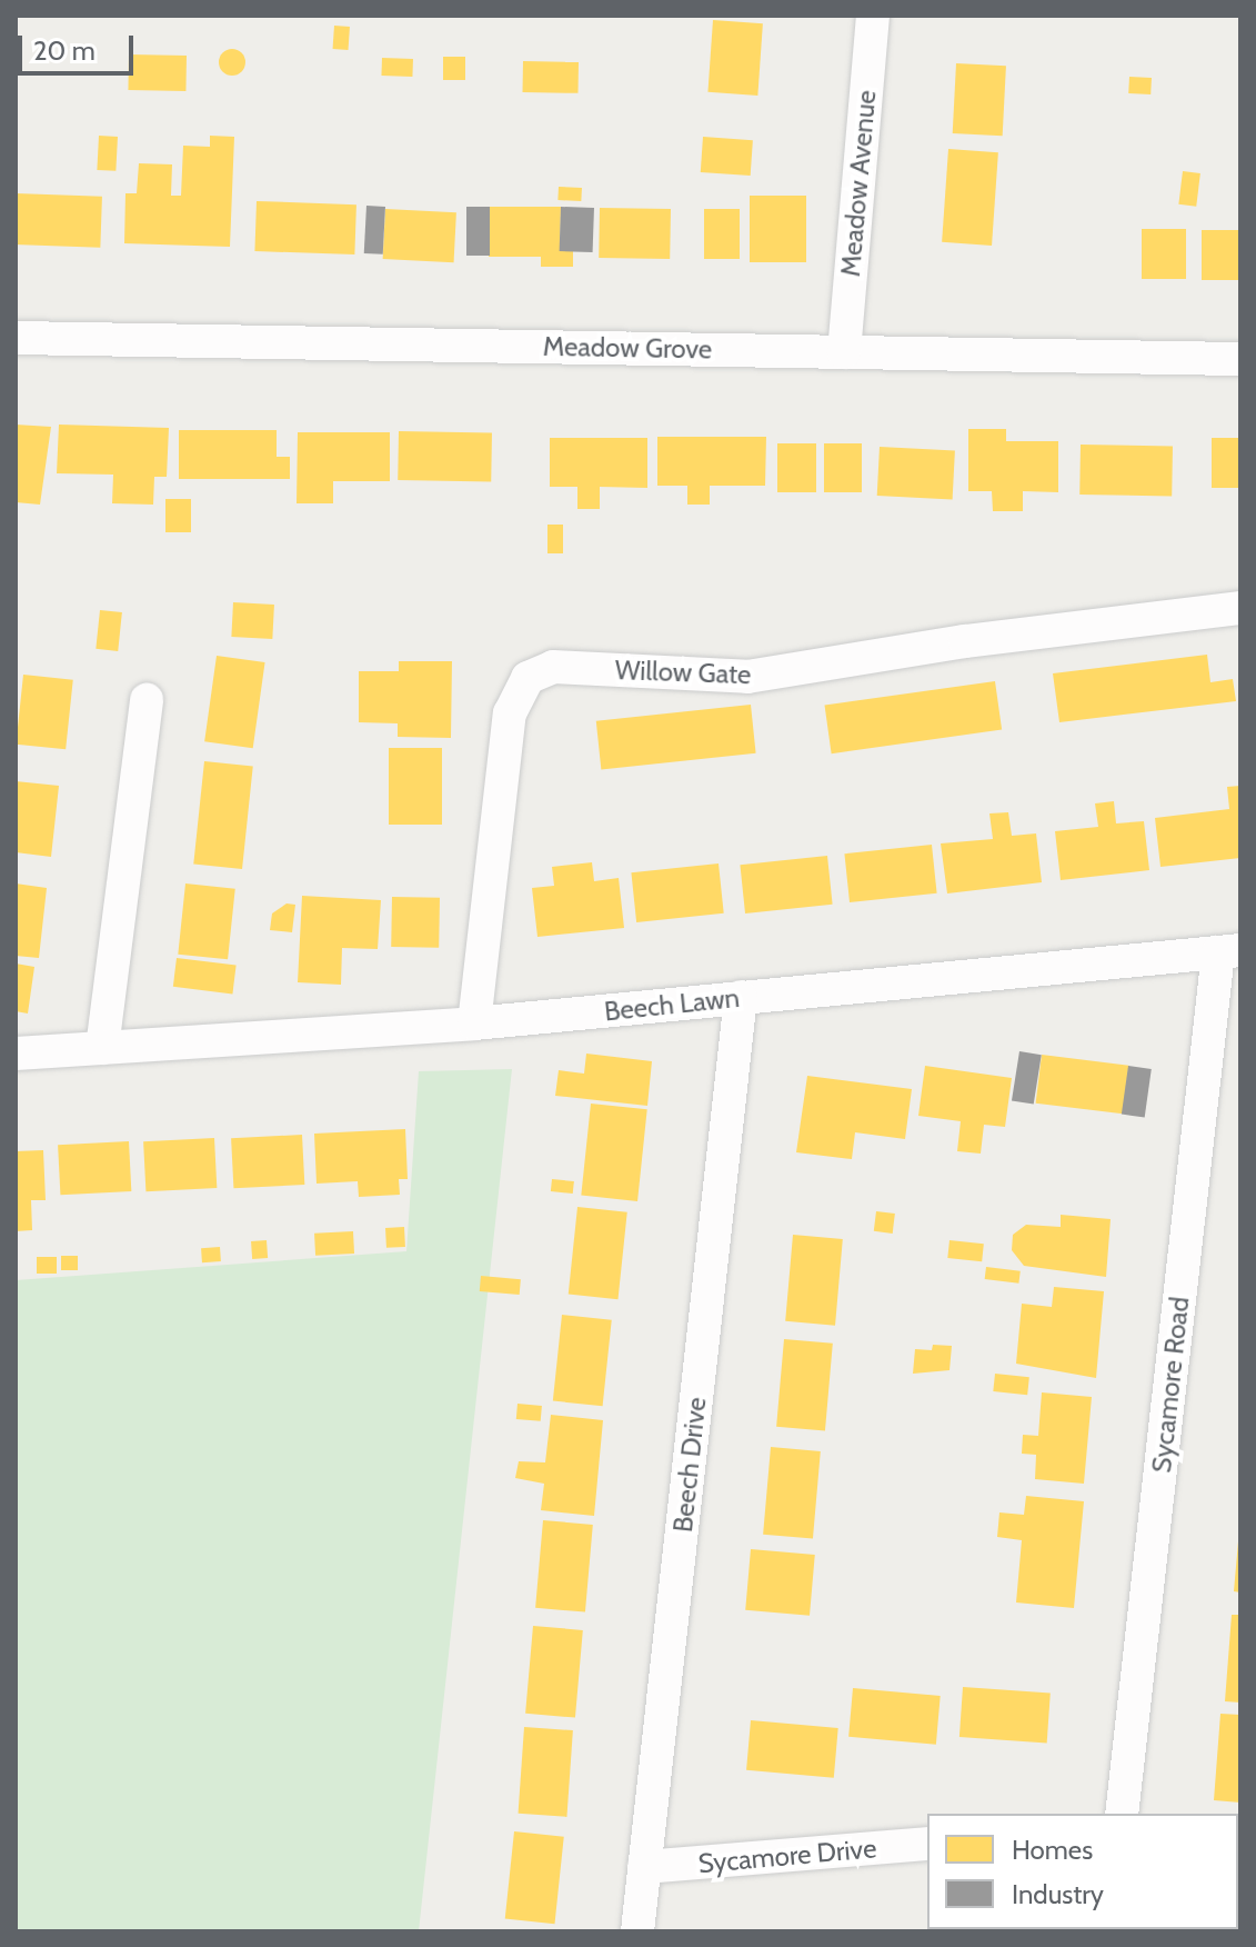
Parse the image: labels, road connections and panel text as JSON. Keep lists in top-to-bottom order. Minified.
{"streets":{"street":["Meadow Avenue","Meadow Grove","Willow Gate","Beech Lawn","Sycamore Road","Beech Drive","Sycamore Drive"]},"crossings":[["Meadow Avenue","Meadow Grove"],["Willow Gate","Beech Lawn"],["Beech Lawn","Sycamore Road"],["Beech Lawn","Beech Drive"],["Beech Drive","Sycamore Drive"]],"legend":["Homes","Industry"],"scale_bar":"20 m"}
